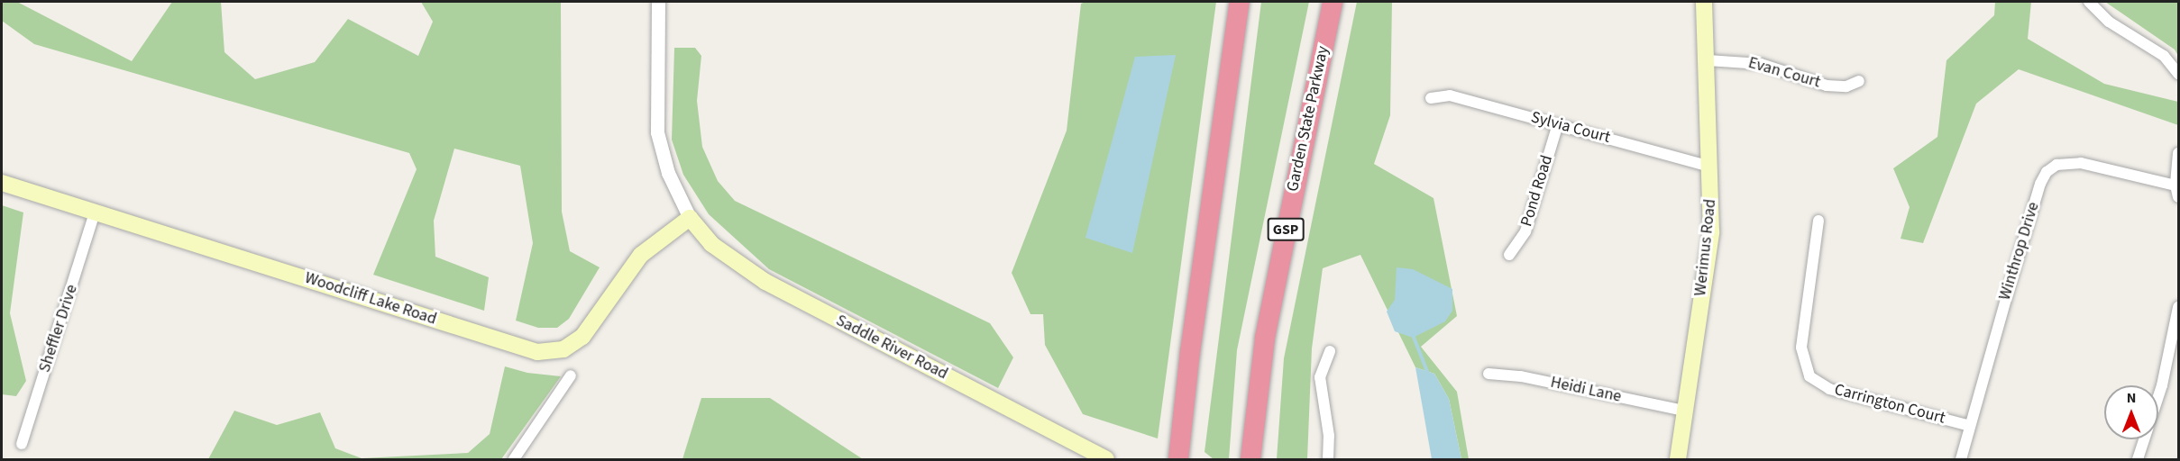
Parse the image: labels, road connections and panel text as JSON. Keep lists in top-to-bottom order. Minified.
{"streets":{"highway":["Garden State Parkway","GSP"],"main road":["Werimus Road","Woodcliff Lake Road","Saddle River Road"],"street":["Evan Court","Sylvia Court","Pond Road","Winthrop Drive","Sheffler Drive","Heidi Lane","Carrington Court"]},"crossings":[["Evan Court","Werimus Road"],["Sylvia Court","Pond Road"],["Sylvia Court","Werimus Road"],["Werimus Road","Heidi Lane"],["Winthrop Drive","Carrington Court"],["Woodcliff Lake Road","Sheffler Drive"],["Woodcliff Lake Road","Saddle River Road"]],"north":"top"}
